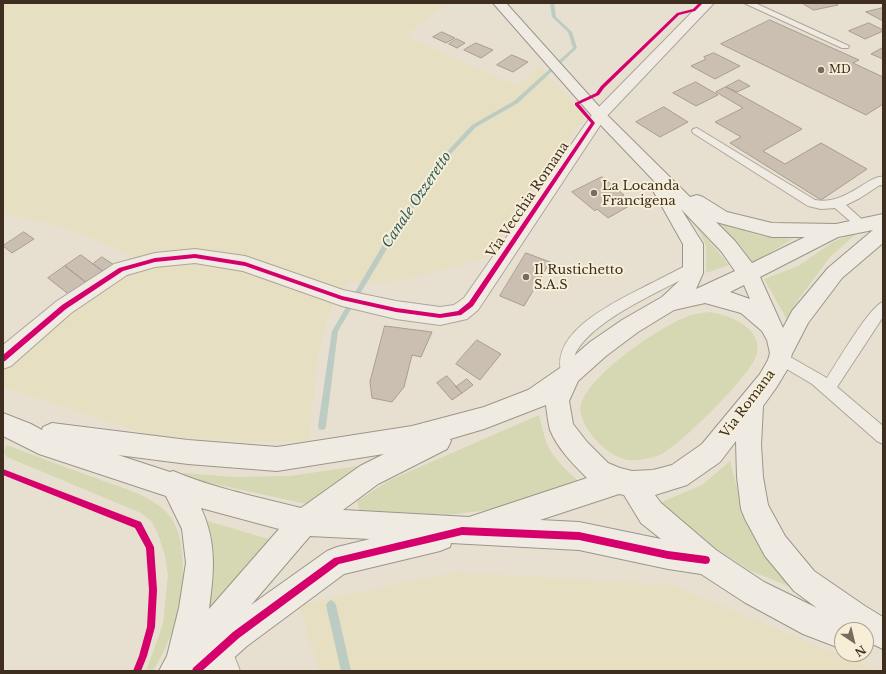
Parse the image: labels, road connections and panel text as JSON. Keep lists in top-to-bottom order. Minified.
{"streets":{"main road":["Via Vecchia Romana","Via Romana"]},"water":["Canale Ozzeretto"],"places":["MD","La Locanda Francigena","Il Rustichetto S.A.S"],"north":"bottom right"}
